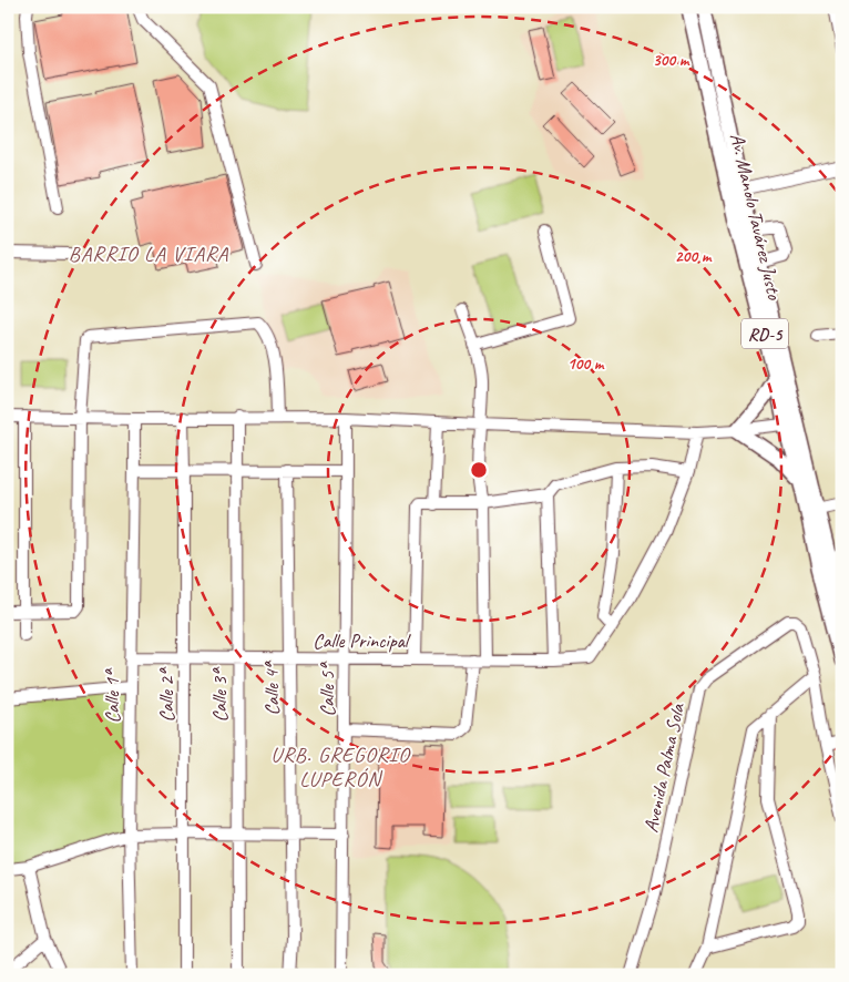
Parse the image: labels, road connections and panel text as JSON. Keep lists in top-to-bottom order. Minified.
{"streets":{"main road":["Av. Manolo Tavárez Justo","RD-5"],"street":["Calle Principal","Calle 4ª","Calle 5ª","Calle 2ª","Calle 3ª","Calle 1ª","Avenida Palma Sola"]},"crossings":[["Calle Principal","Calle 4ª"],["Calle Principal","Calle 5ª"],["Calle Principal","Calle 2ª"],["Calle Principal","Calle 3ª"],["Calle Principal","Calle 1ª"]],"districts":["BARRIO LA VIARA","URB. GREGORIO LUPERÓN"],"rings":["300 m","200 m","100 m"]}
